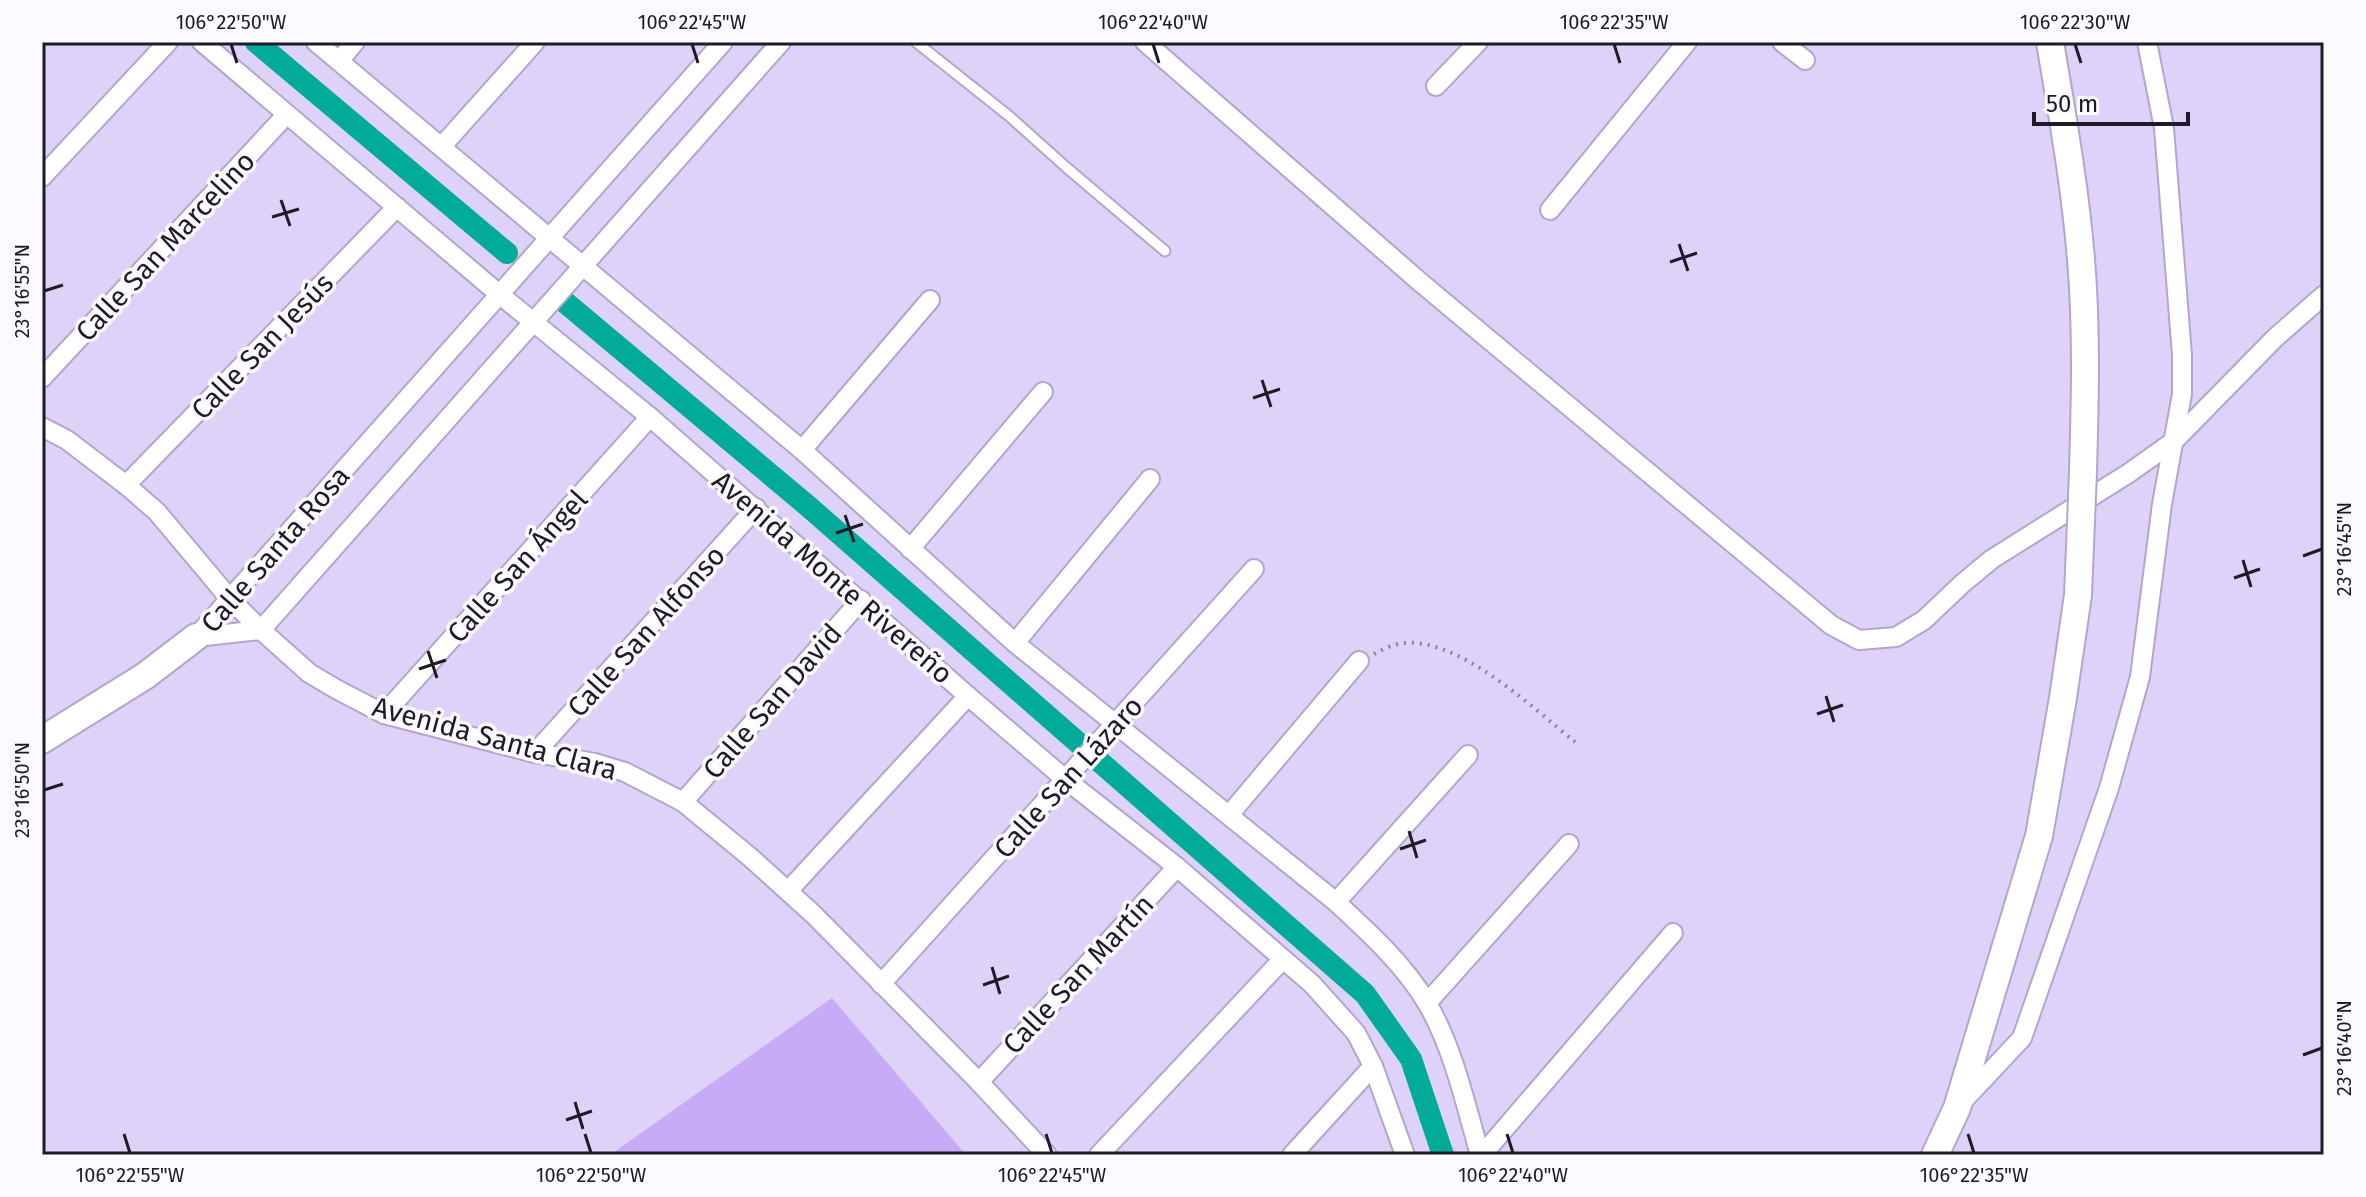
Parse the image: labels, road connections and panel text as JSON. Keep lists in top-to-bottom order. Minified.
{"streets":{"street":["Calle San Marcelino","Calle San Jesús","Calle Santa Rosa","Calle San Ángel","Avenida Monte Rivereño","Calle San Alfonso","Calle San David","Avenida Santa Clara","Calle San Lázaro","Calle San Martín"]},"crossings":[["Calle San Marcelino","Avenida Monte Rivereño"],["Calle San Jesús","Avenida Monte Rivereño"],["Calle San Jesús","Avenida Santa Clara"],["Calle Santa Rosa","Avenida Monte Rivereño"],["Calle Santa Rosa","Avenida Santa Clara"],["Calle San Ángel","Avenida Monte Rivereño"],["Calle San Ángel","Avenida Santa Clara"],["Avenida Monte Rivereño","Calle San Alfonso"],["Avenida Monte Rivereño","Calle San David"],["Avenida Monte Rivereño","Calle San Lázaro"],["Avenida Monte Rivereño","Calle San Martín"],["Calle San Alfonso","Avenida Santa Clara"],["Calle San David","Avenida Santa Clara"],["Avenida Santa Clara","Calle San Lázaro"],["Avenida Santa Clara","Calle San Martín"]],"scale_bar":"50 m","coordinates":["106°22'50\"W","106°22'45\"W","106°22'40\"W","106°22'35\"W","106°22'30\"W","23°16'55\"N","23°16'45\"N","23°16'50\"N","23°16'40\"N","106°22'55\"W"]}
